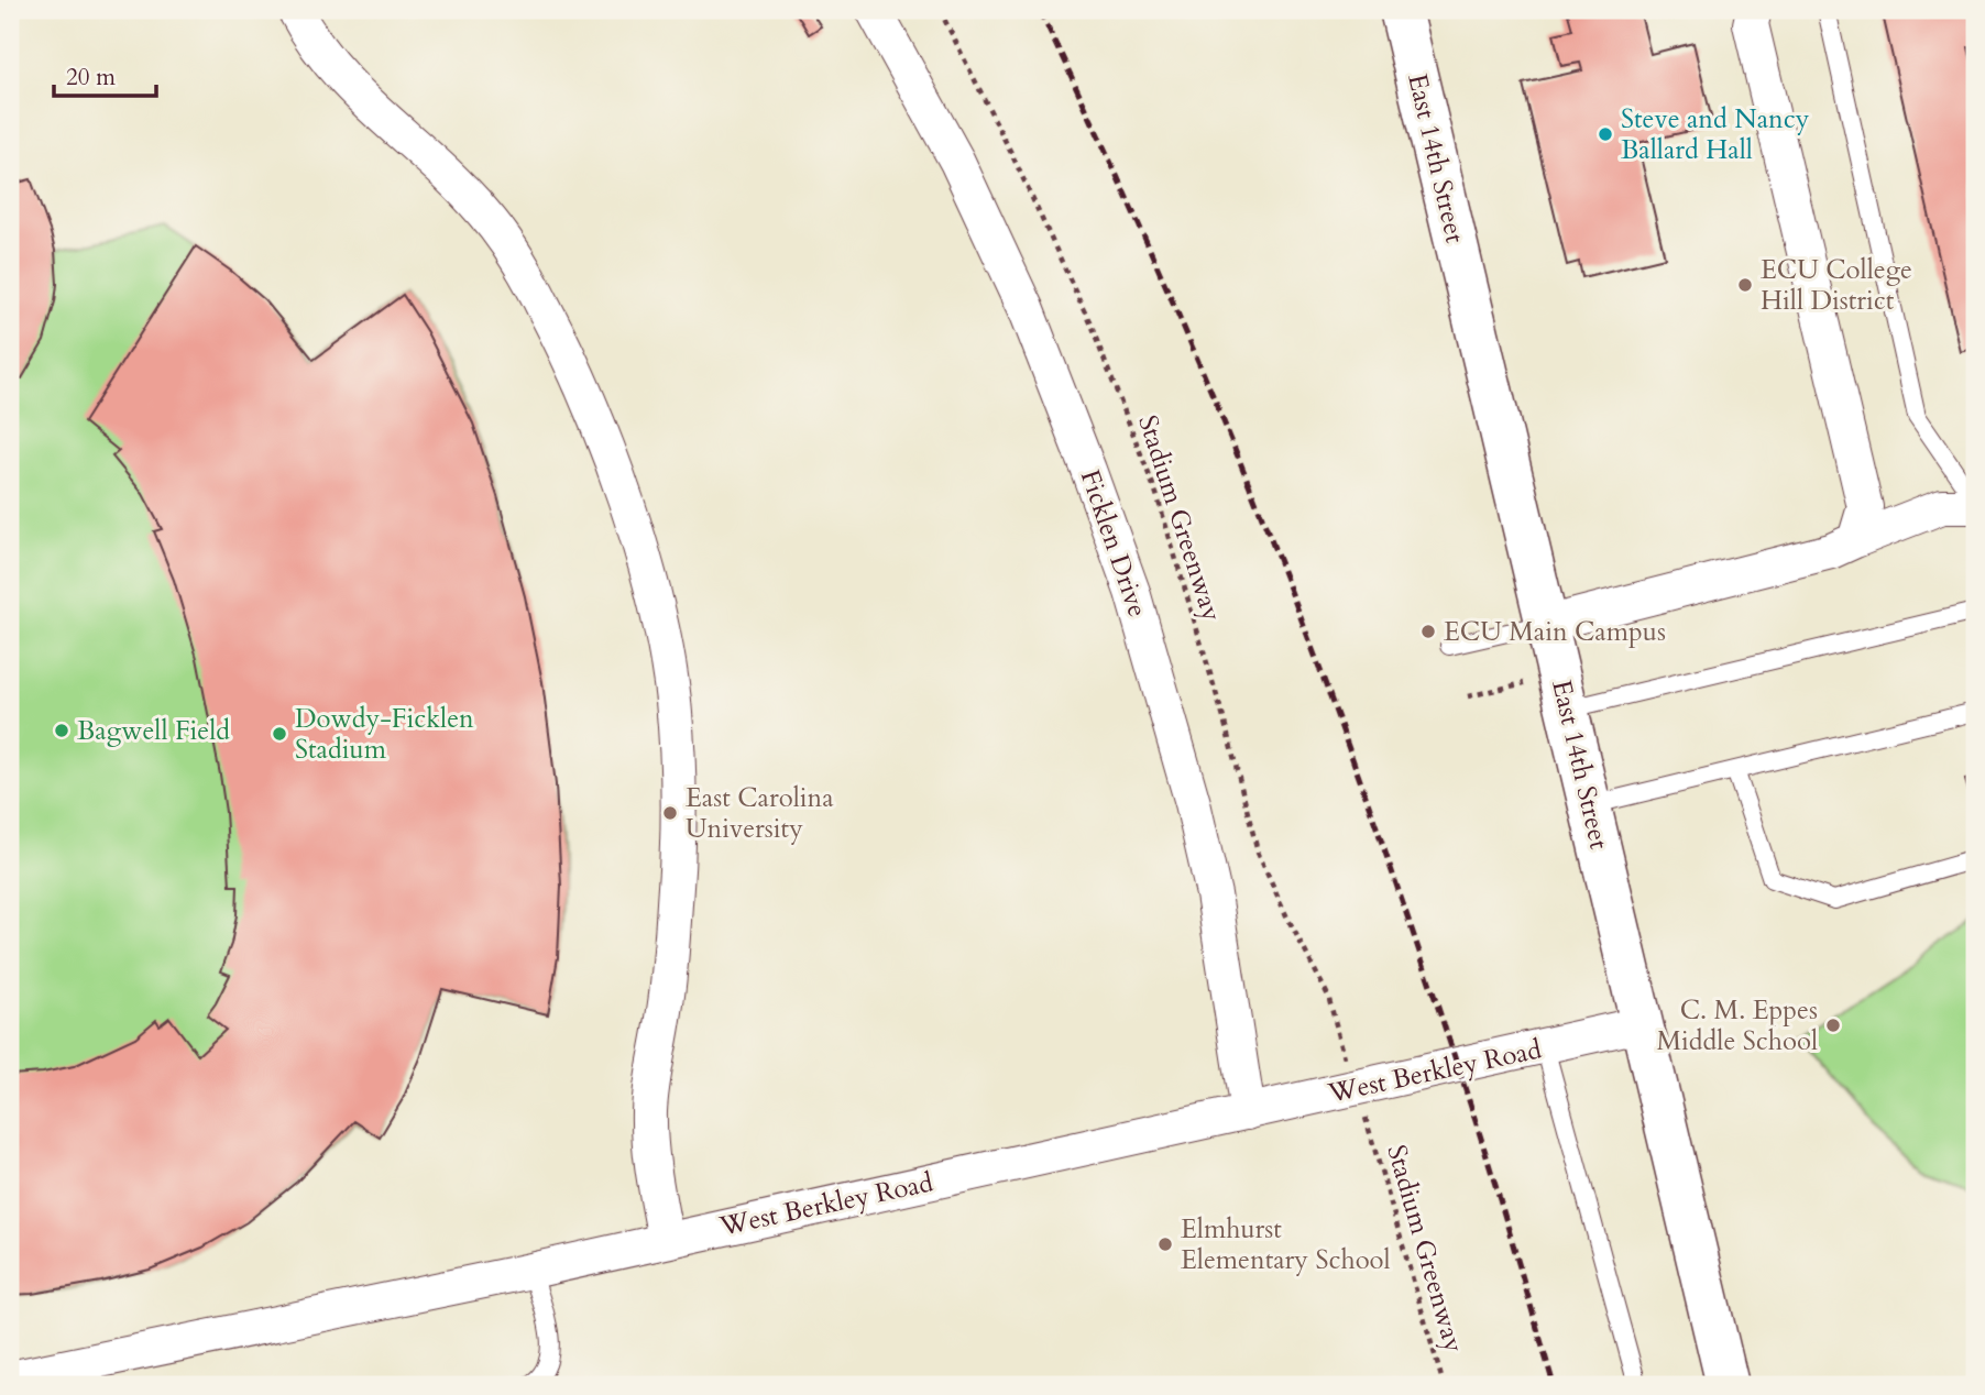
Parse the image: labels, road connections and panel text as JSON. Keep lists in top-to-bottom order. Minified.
{"streets":{"street":["East 14th Street","Ficklen Drive","West Berkley Road"],"path":["Stadium Greenway"]},"crossings":[["East 14th Street","West Berkley Road"],["Ficklen Drive","West Berkley Road"]],"places":["Steve and Nancy Ballard Hall","ECU College Hill District","ECU Main Campus","Bagwell Field","Dowdy-Ficklen Stadium","East Carolina University","C. M. Eppes Middle School","Elmhurst Elementary School"],"scale_bar":"20 m"}
